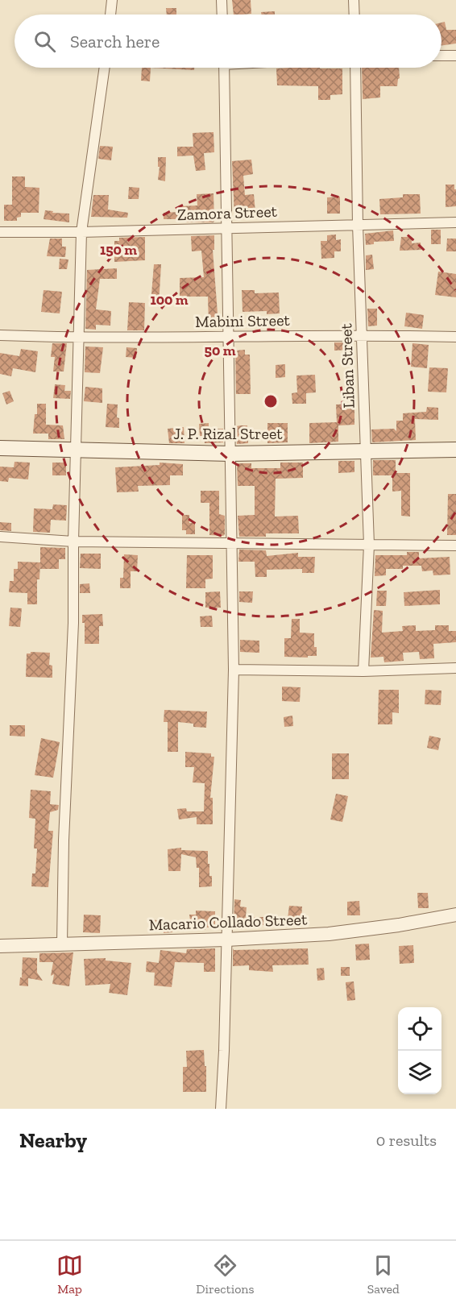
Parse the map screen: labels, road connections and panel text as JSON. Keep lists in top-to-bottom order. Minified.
{"streets":{"main road":["J. P. Rizal Street"],"street":["Zamora Street","Mabini Street","Liban Street","Macario Collado Street"]},"crossings":[["Zamora Street","Liban Street"],["Mabini Street","Liban Street"],["Liban Street","J. P. Rizal Street"]],"page":{"search":"Search here","heading":["Nearby","0 results"],"nav":["Map","Directions","Saved"]},"rings":["150 m","100 m","50 m"]}
